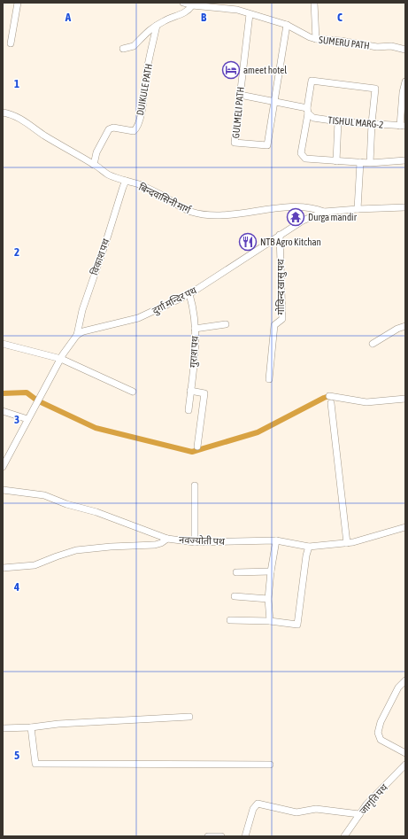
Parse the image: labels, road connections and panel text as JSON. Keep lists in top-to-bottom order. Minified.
{"streets":{"street":["SUMERU PATH","DUIKULE PATH","GULMELI PATH","TISHUL MARG-2","बिन्दवासिनी मार्ग","विकाश पथ","गोविन्द खासु पथ","दुर्गा मन्दिर पथ","गुराश पथ","नवज्योती पथ","जागृति पथ"]},"crossings":[["SUMERU PATH","GULMELI PATH"],["DUIKULE PATH","बिन्दवासिनी मार्ग"],["GULMELI PATH","TISHUL MARG-2"],["बिन्दवासिनी मार्ग","विकाश पथ"],["बिन्दवासिनी मार्ग","दुर्गा मन्दिर पथ"],["विकाश पथ","दुर्गा मन्दिर पथ"],["गोविन्द खासु पथ","दुर्गा मन्दिर पथ"],["दुर्गा मन्दिर पथ","गुराश पथ"]],"places":{"hotel":["ameet hotel"],"temple":["Durga mandir"],"restaurant":["NTB Agro Kitchan"]},"grid":{"columns":["A","B","C"],"rows":["1","2","3","4","5"]}}
